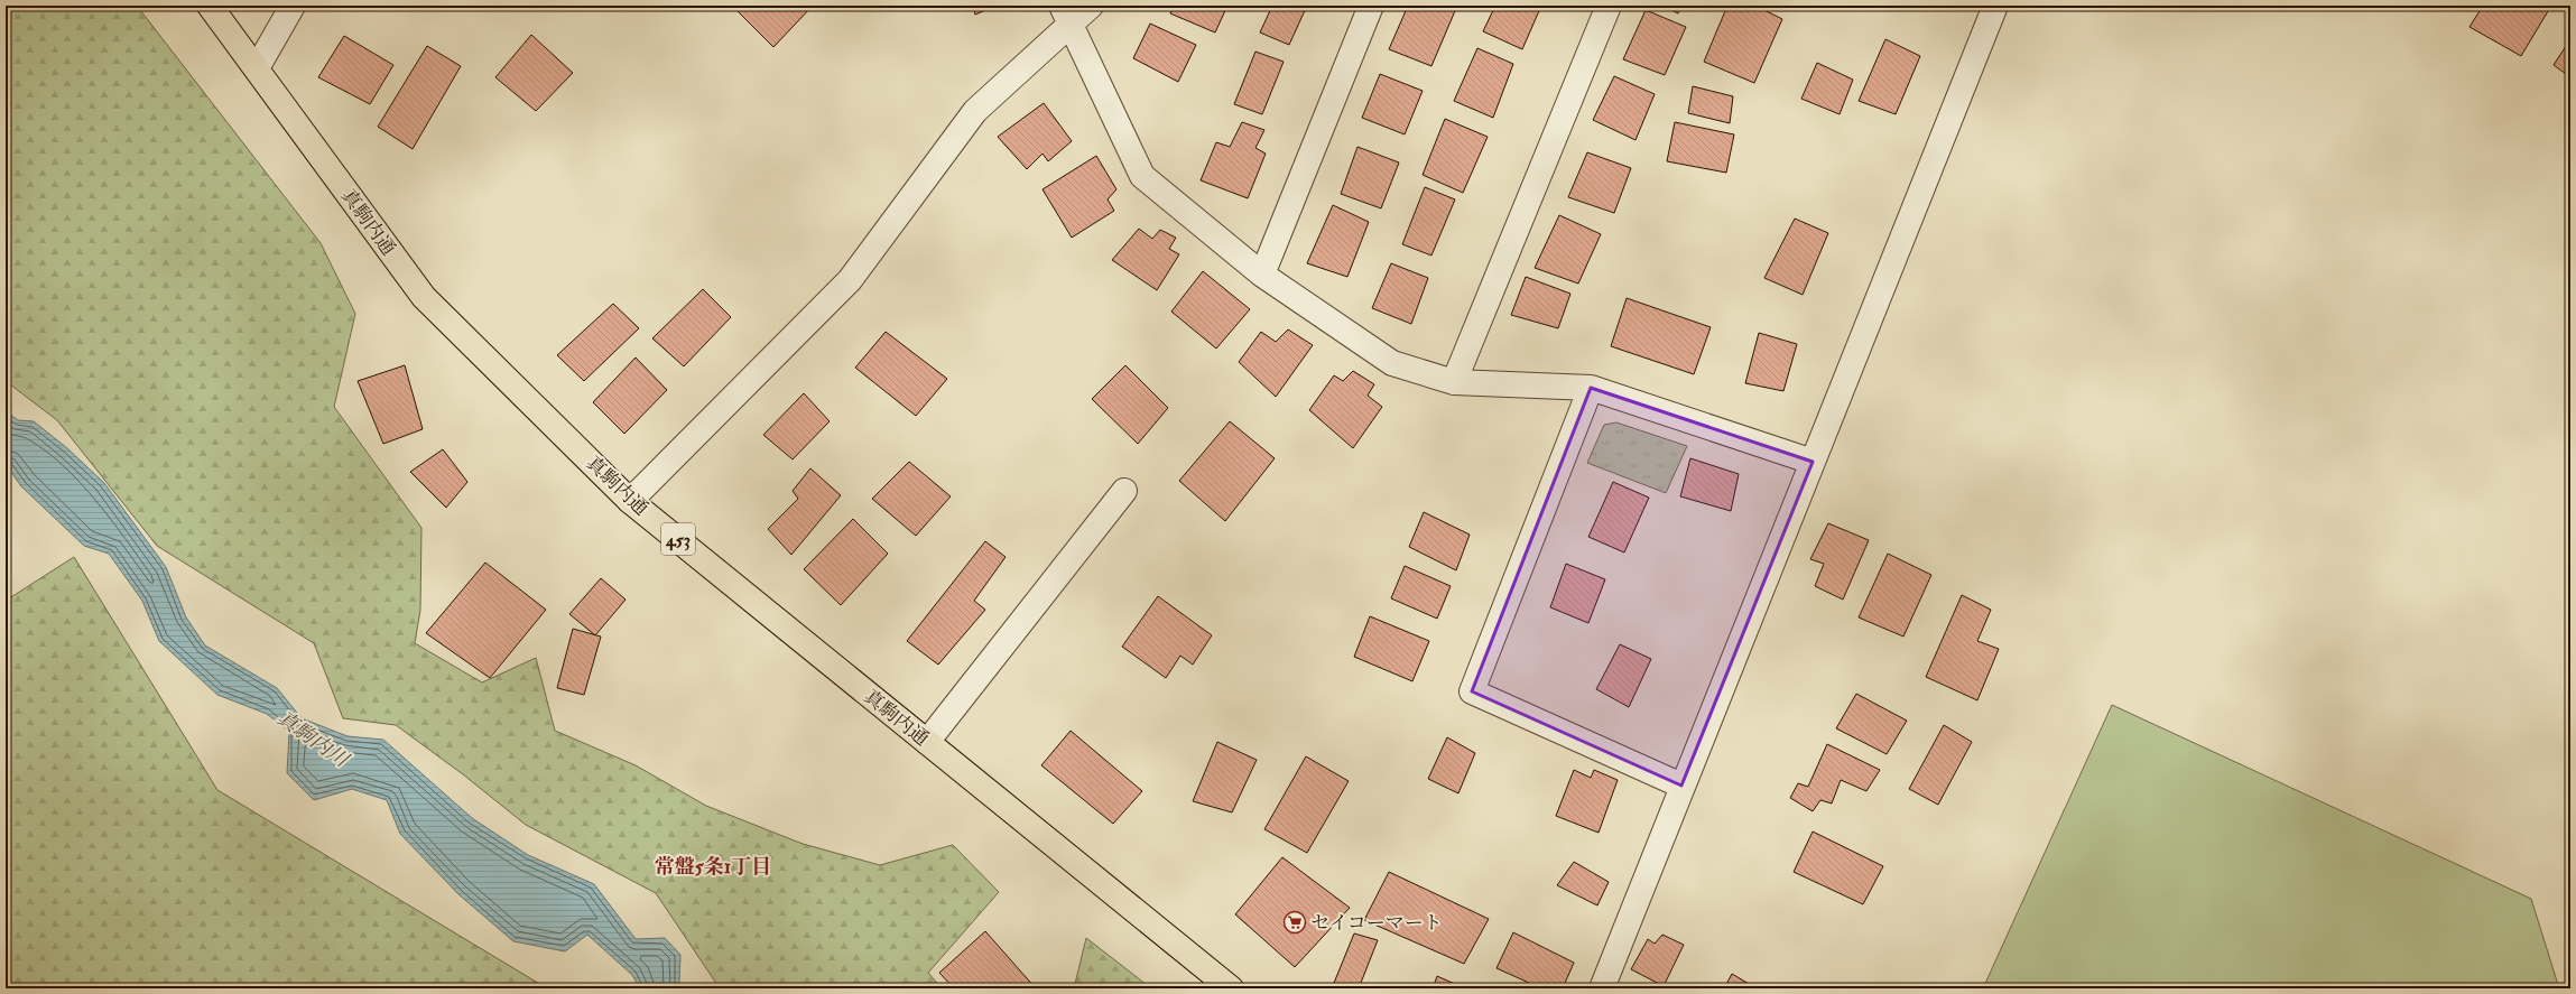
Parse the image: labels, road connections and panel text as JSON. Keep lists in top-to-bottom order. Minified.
{"streets":{"highway":["真駒内通","453"]},"districts":["常盤5条1丁目"],"water":["真駒内川"],"places":{"supermarket":["セイコーマート"]}}
